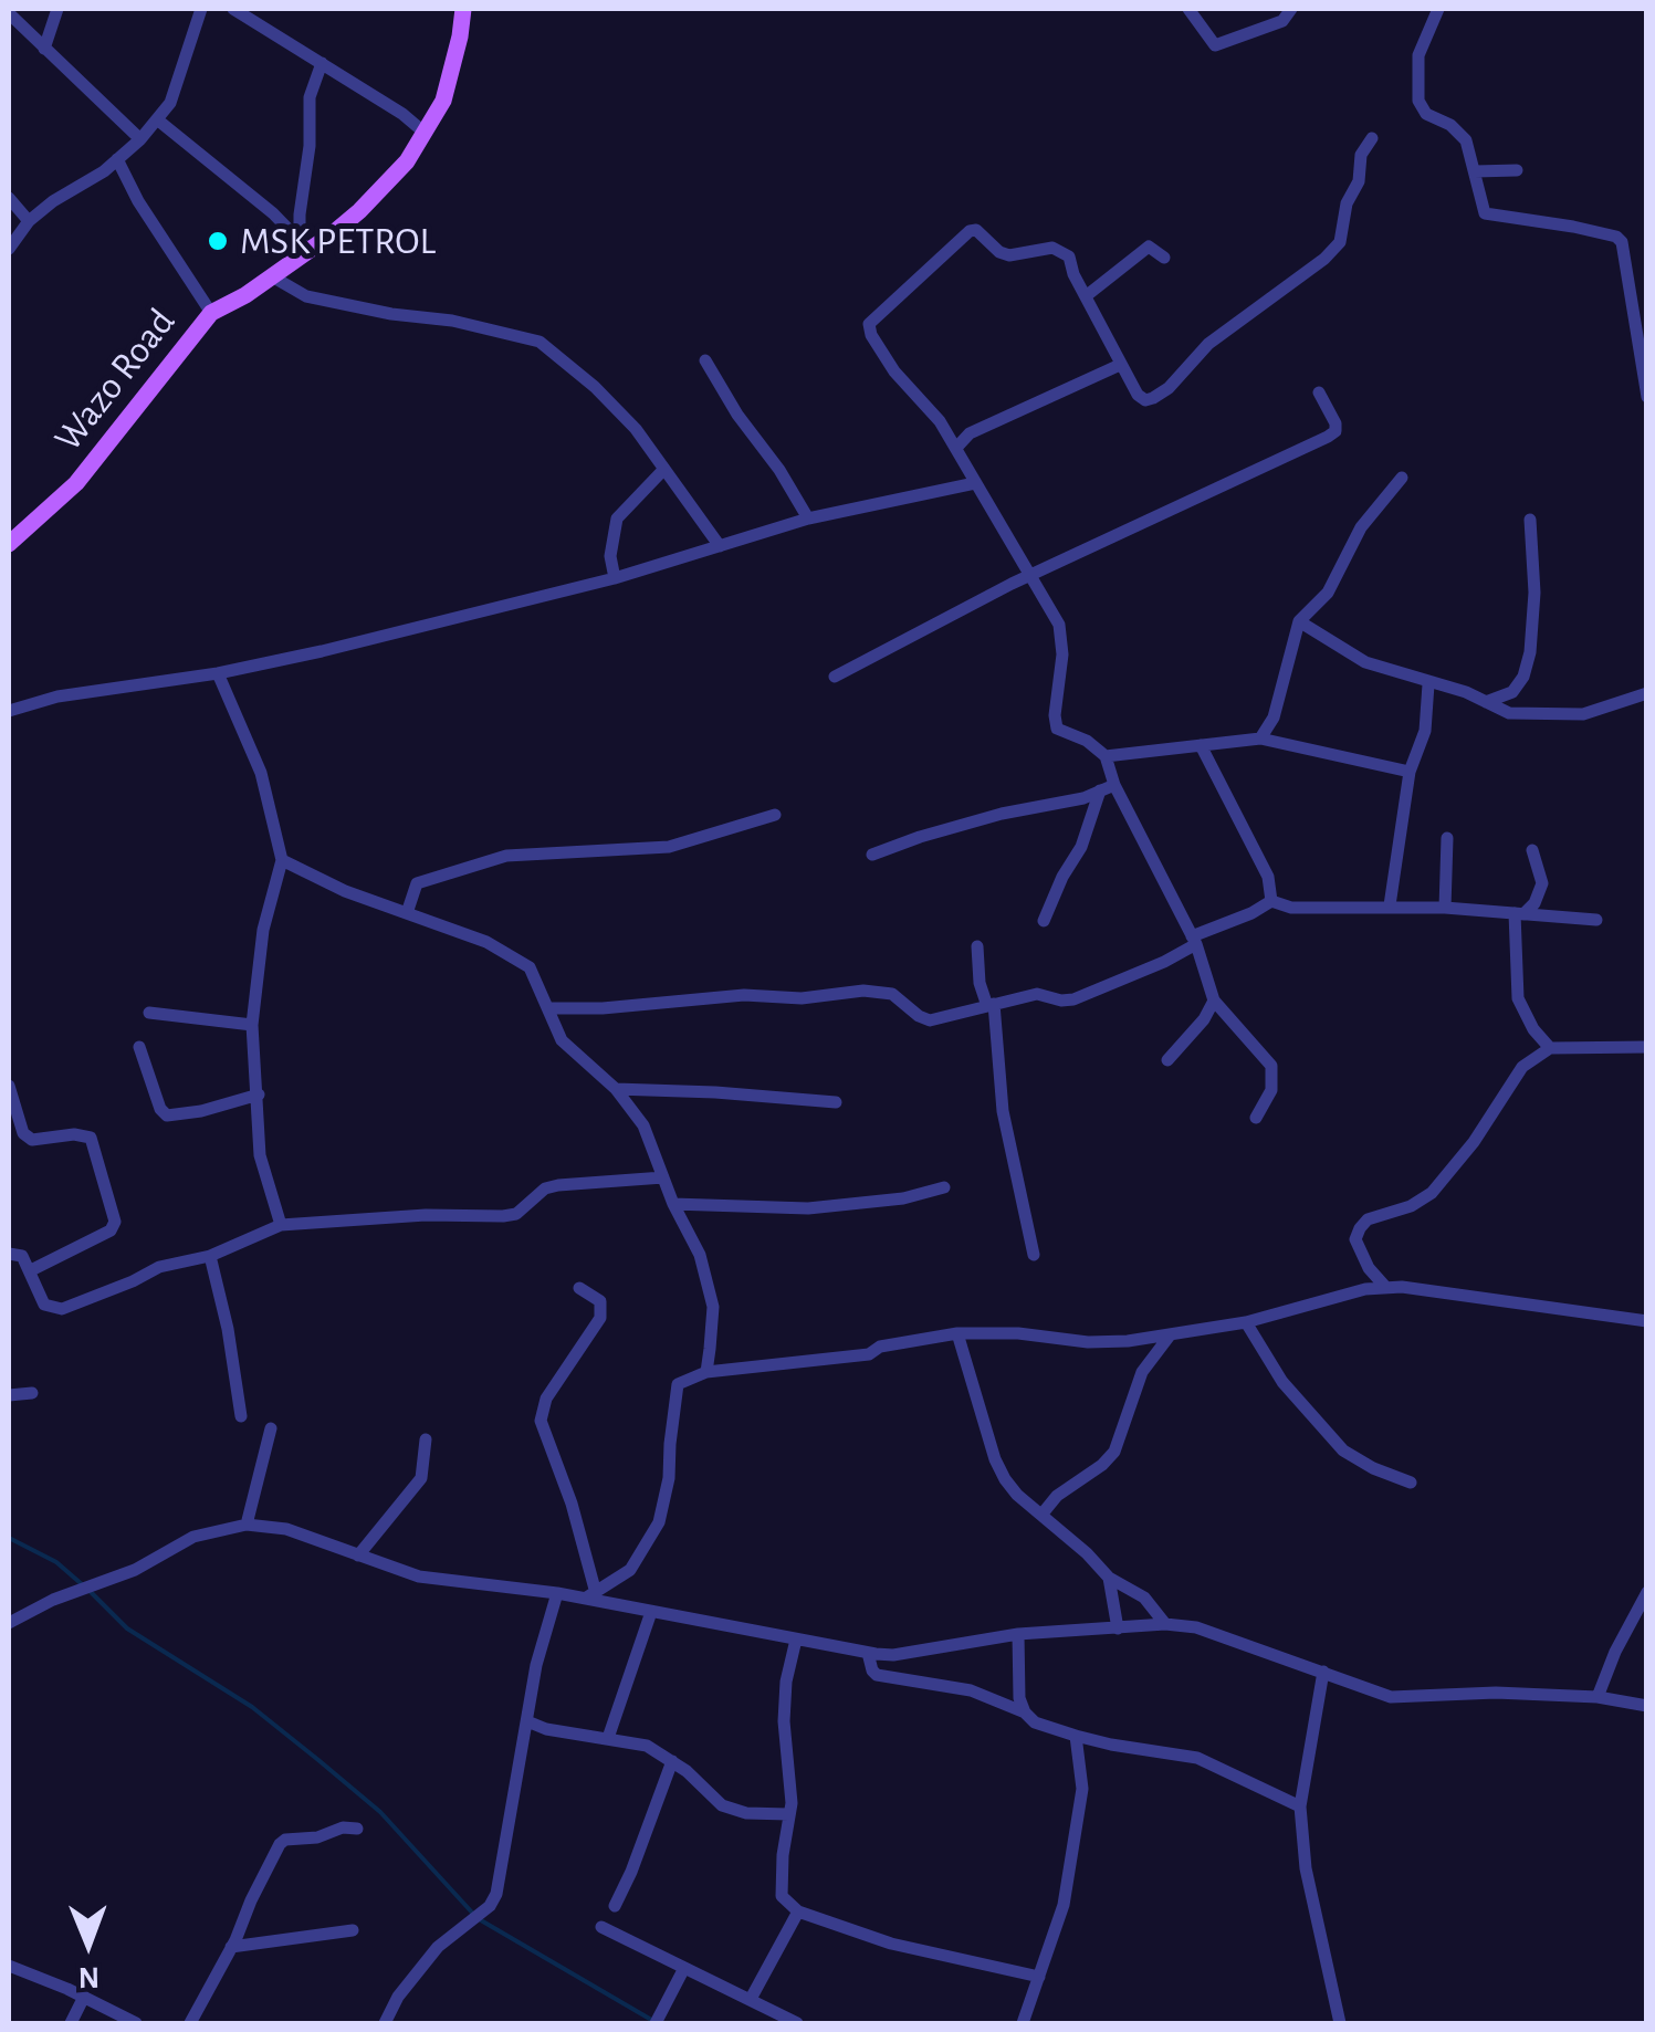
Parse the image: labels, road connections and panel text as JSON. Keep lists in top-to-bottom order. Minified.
{"streets":{"main road":["Wazo Road"]},"places":["MSK PETROL"],"north":"bottom"}
